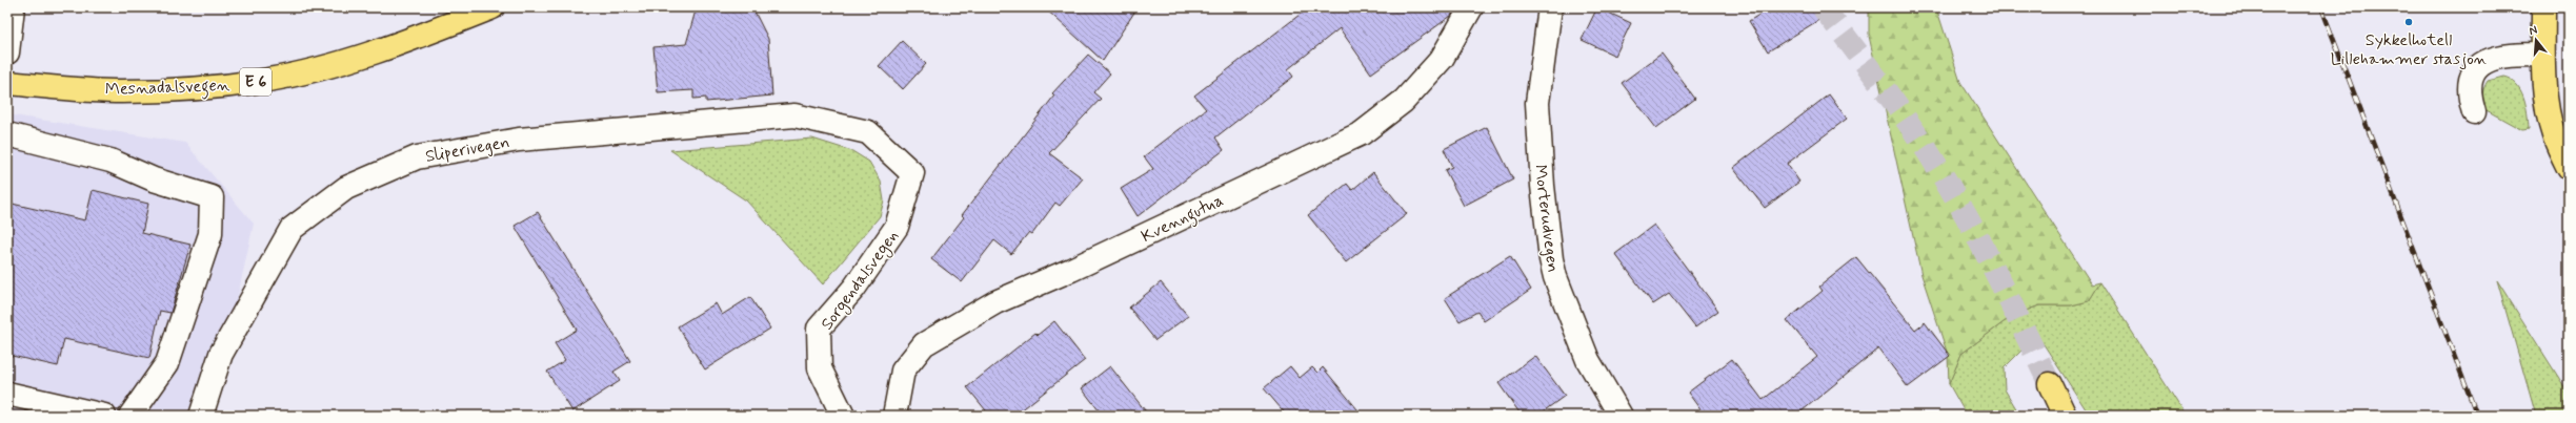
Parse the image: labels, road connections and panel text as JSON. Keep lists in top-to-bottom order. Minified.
{"streets":{"highway":["E 6","Mesnadalsvegen"],"street":["Sliperivegen","Kvenngutua","Morterudvegen","Sorgendalsvegen"]},"crossings":[["Sliperivegen","Sorgendalsvegen"]],"places":["Sykkelhotell Lillehammer stasjon"],"north":"top"}
